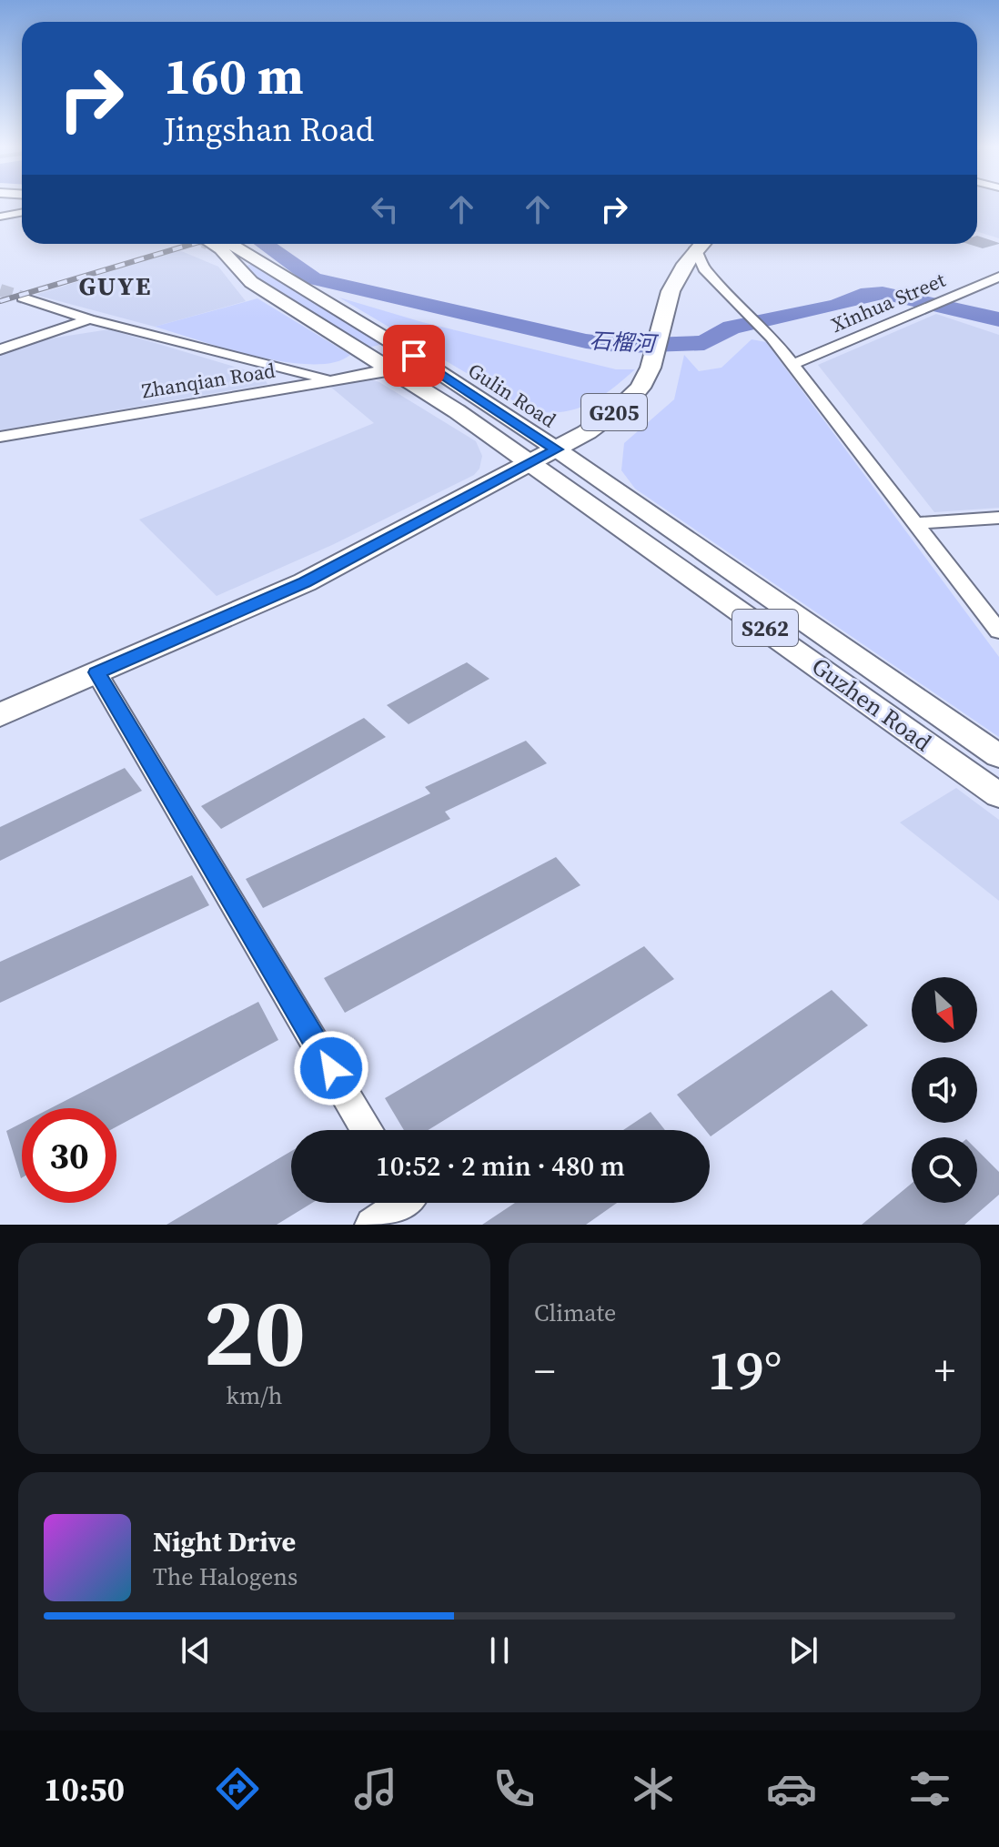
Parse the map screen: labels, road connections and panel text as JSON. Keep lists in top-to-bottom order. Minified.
{"streets":{"highway":["G205"],"main road":["Gulin Road","S262","Guzhen Road"],"street":["Xinhua Street","Zhanqian Road"]},"crossings":[["Zhanqian Road","Gulin Road"],["Gulin Road","G205"],["Gulin Road","Guzhen Road"],["G205","Guzhen Road"]],"districts":["GUYE"],"water":["石榴河"],"north":"bottom right","page":{"turn":["160 m","Jingshan Road"],"limit":"30","trip":"10:52 · 2 min · 480 m","tile":[["20","km/h"],"Climate"],"heat":["−","19°","+"],"song":["Night Drive","The Halogens"],"tabs":"10:50"}}
